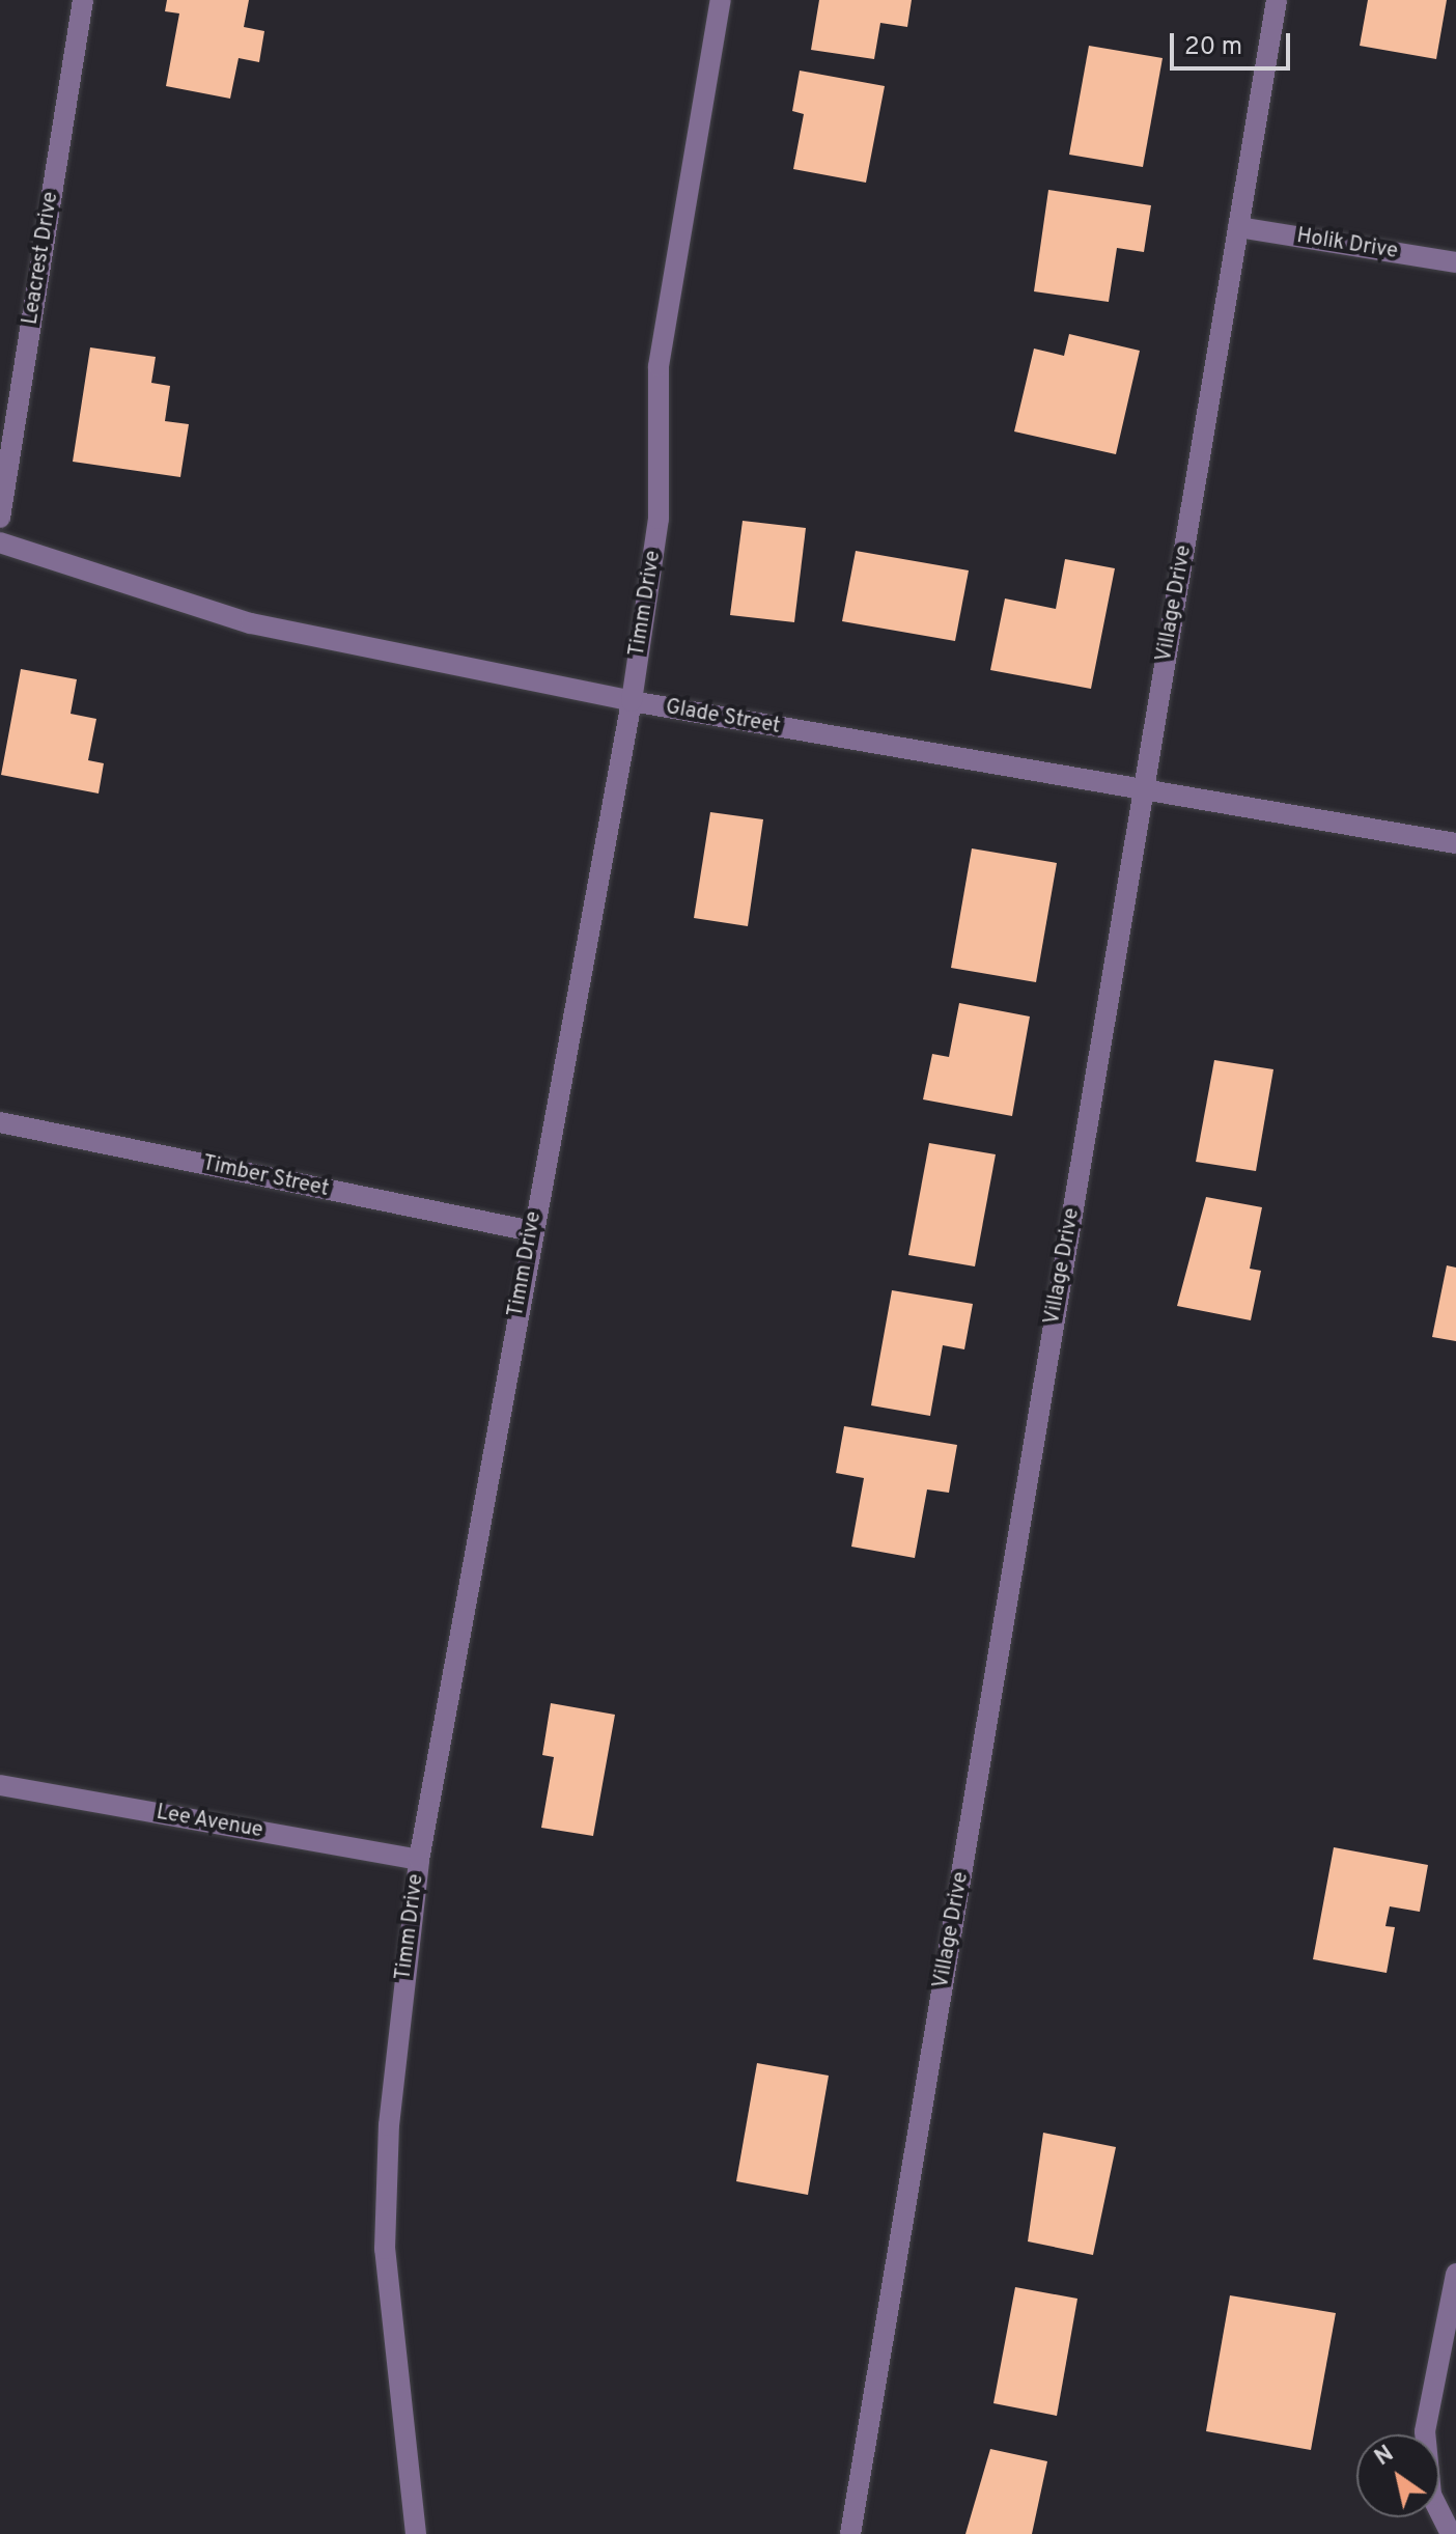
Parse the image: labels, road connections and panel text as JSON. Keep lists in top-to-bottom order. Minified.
{"streets":{"street":["Holik Drive","Leacrest Drive","Timm Drive","Village Drive","Glade Street","Timber Street","Lee Avenue"]},"crossings":[["Holik Drive","Village Drive"],["Timm Drive","Glade Street"],["Timm Drive","Timber Street"],["Timm Drive","Lee Avenue"],["Village Drive","Glade Street"]],"scale_bar":"20 m","north":"top left"}
